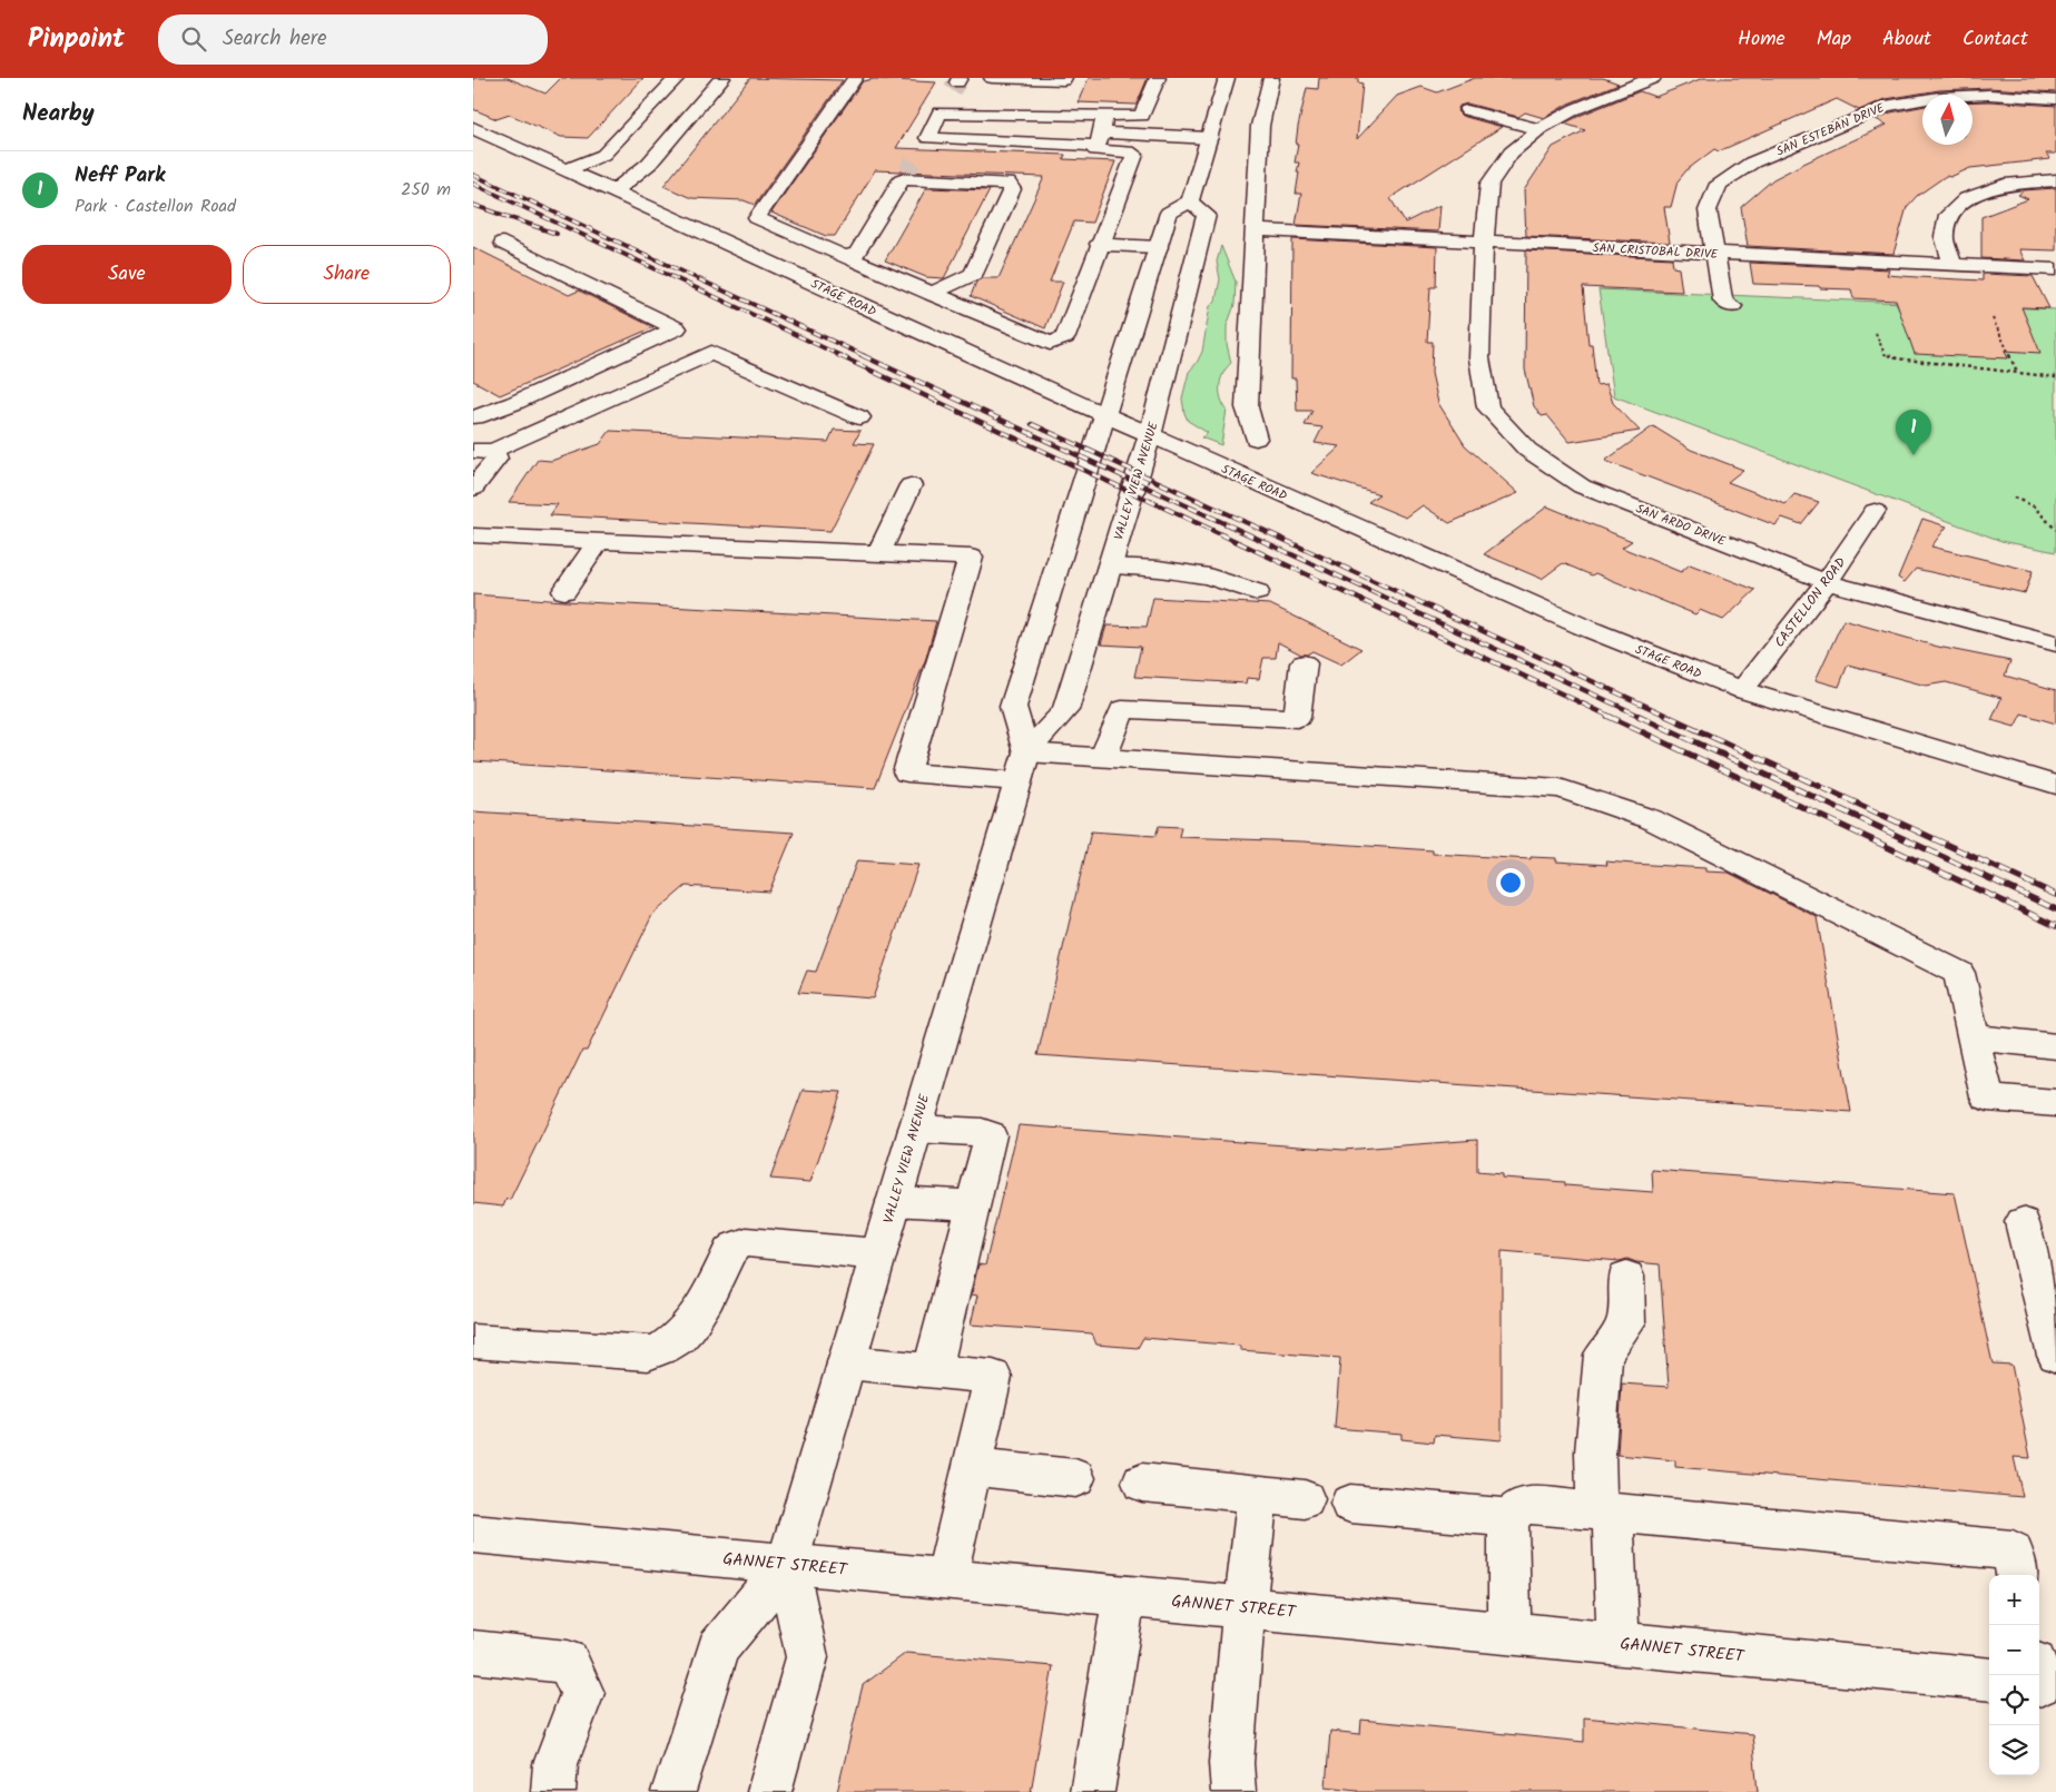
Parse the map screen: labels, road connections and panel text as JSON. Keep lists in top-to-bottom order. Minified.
{"streets":{"street":["SAN ESTEBAN DRIVE","SAN CRISTOBAL DRIVE","STAGE ROAD","VALLEY VIEW AVENUE","SAN ARDO DRIVE","CASTELLON ROAD","GANNET STREET"]},"crossings":[["SAN ESTEBAN DRIVE","SAN CRISTOBAL DRIVE"],["SAN CRISTOBAL DRIVE","SAN ARDO DRIVE"],["STAGE ROAD","VALLEY VIEW AVENUE"],["STAGE ROAD","CASTELLON ROAD"],["VALLEY VIEW AVENUE","GANNET STREET"],["SAN ARDO DRIVE","CASTELLON ROAD"]],"north":"top","page":{"header":"Pinpoint","search":"Search here","nav":["Home","Map","About","Contact"],"heading":"Nearby","list":[{"mark":"1","name":"Neff Park","note":"Park · Castellon Road","value":"250 m"}],"buttons":["Save","Share"],"pins":"1","map_buttons":["+","−"]}}
